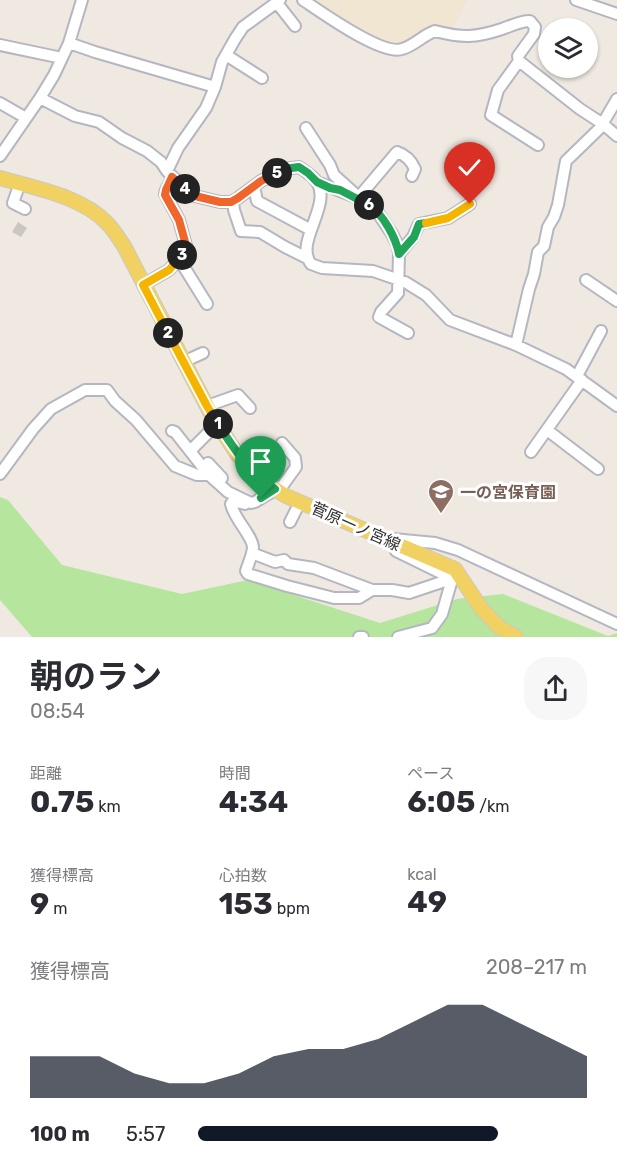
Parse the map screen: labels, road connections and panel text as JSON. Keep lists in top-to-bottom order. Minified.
{"streets":{"main road":["菅原一ノ宮線"]},"places":{"school or university":["一の宮保育園"]},"page":{"pins":["5","4","6","3","2","1"],"heading":["朝のラン","08:54"],"stats":[["距離","0.75 km"],["時間","4:34"],["ペース","6:05 /km"],["獲得標高","9 m"],["心拍数","153 bpm"],["kcal","49"]],"chart":["獲得標高","208–217 m"],"list":[{"name":"100 m","note":"5:57"}]}}
